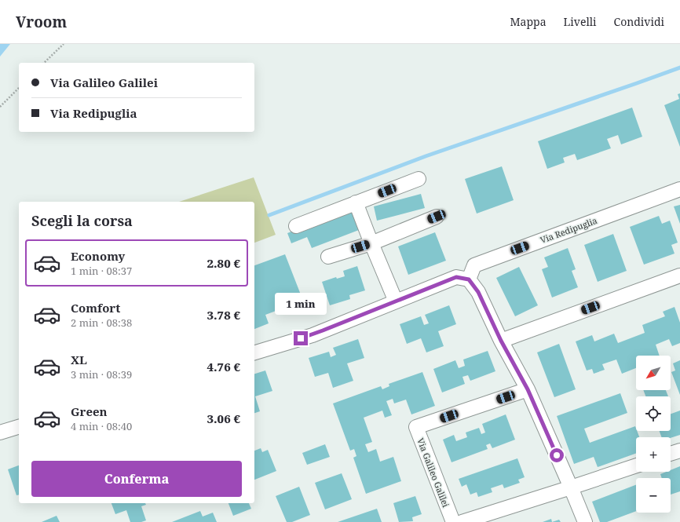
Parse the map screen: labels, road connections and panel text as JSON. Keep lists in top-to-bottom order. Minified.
{"streets":{"street":["Via Redipuglia","Via Galileo Galilei"]},"north":"bottom left","page":{"header":"Vroom","nav":["Mappa","Livelli","Condividi"],"banner":["Via Galileo Galilei","Via Redipuglia"],"heading":"Scegli la corsa","list":[{"name":"Economy","note":"1 min · 08:37","value":"2.80 €"},{"name":"Comfort","note":"2 min · 08:38","value":"3.78 €"},{"name":"XL","note":"3 min · 08:39","value":"4.76 €"},{"name":"Green","note":"4 min · 08:40","value":"3.06 €"}],"bubble":"1 min","map_buttons":["+","−"],"buttons":"Conferma"}}
